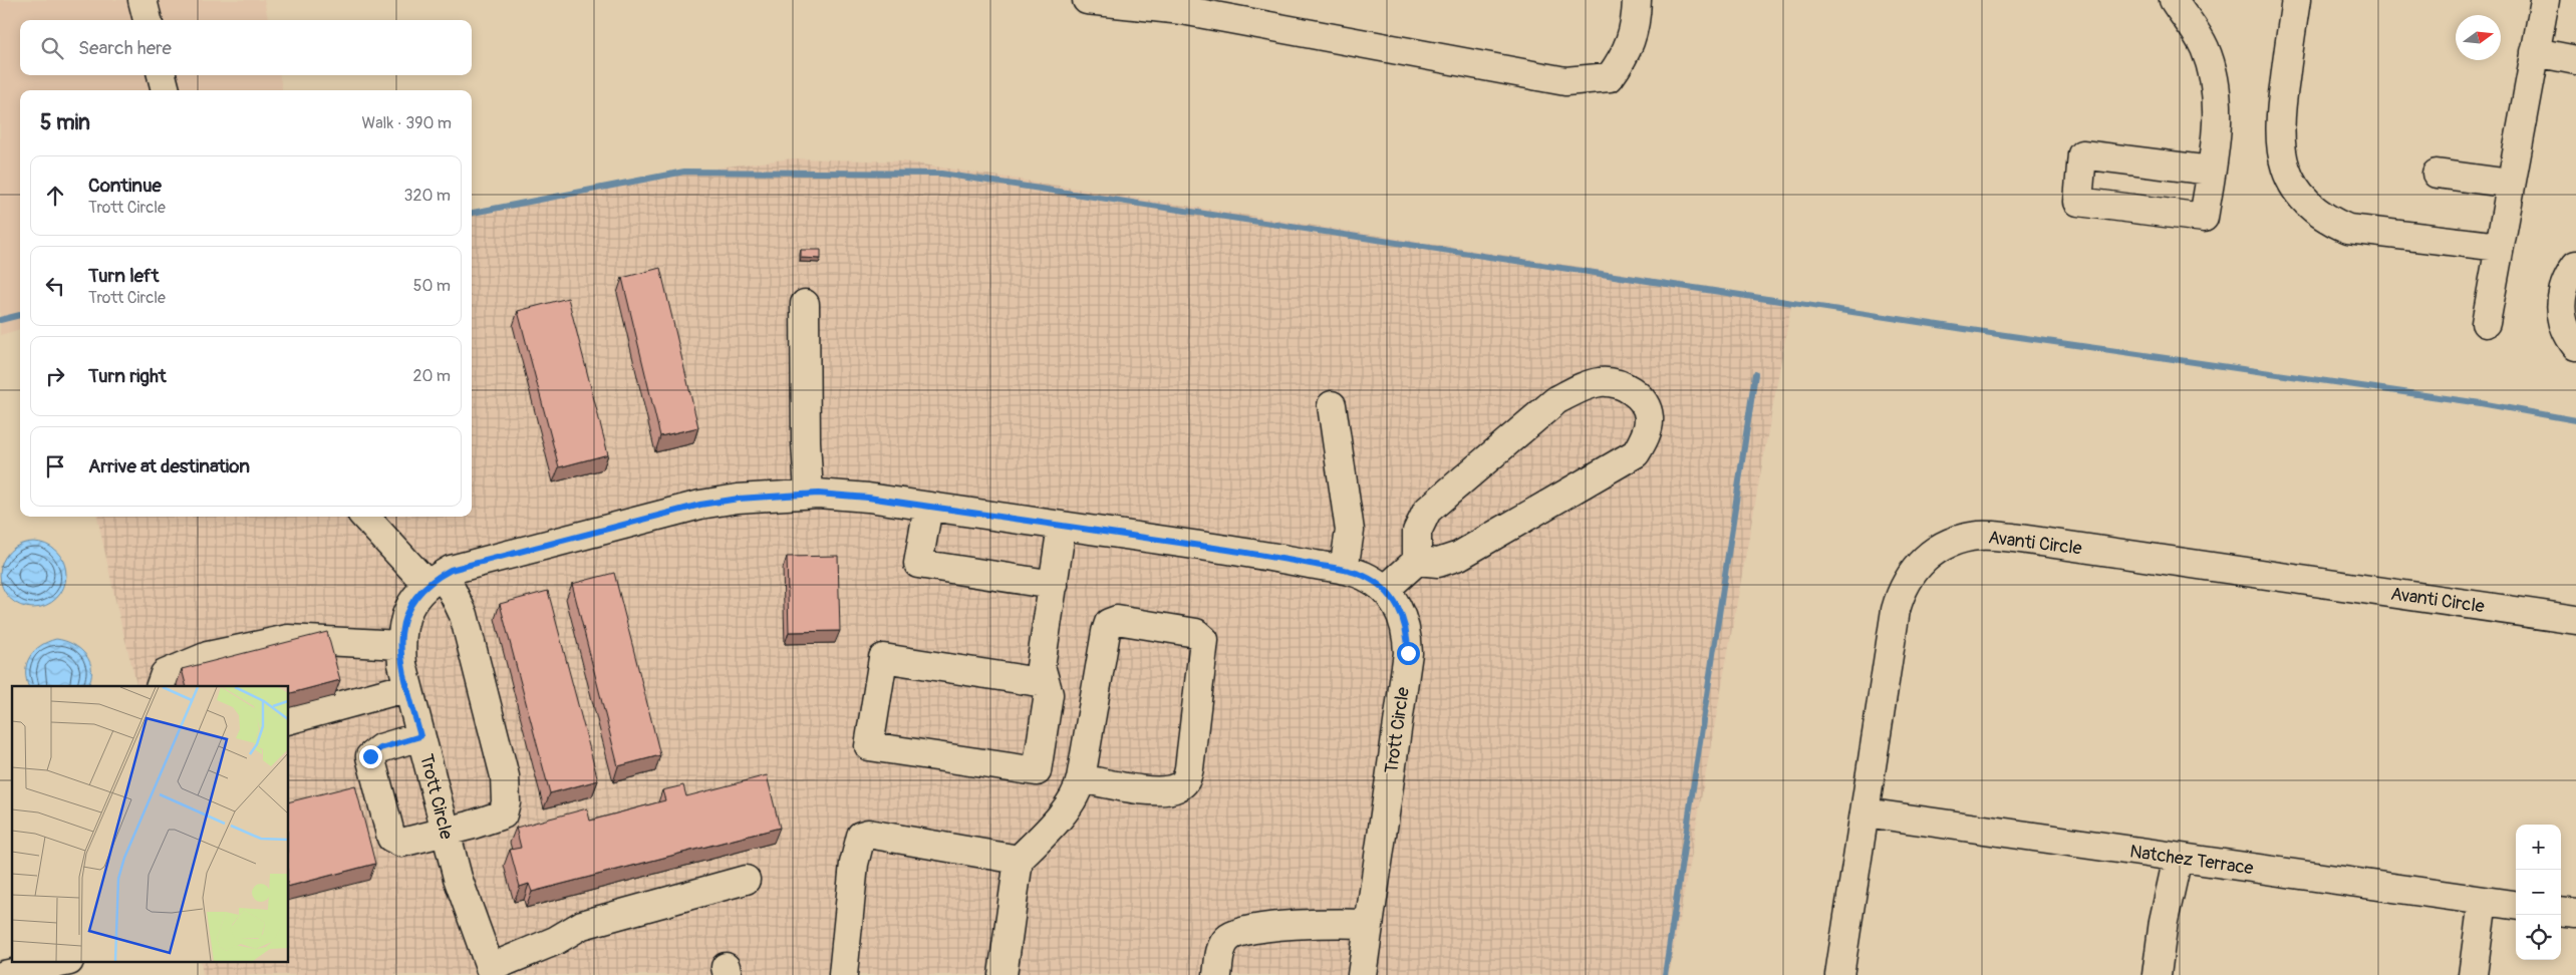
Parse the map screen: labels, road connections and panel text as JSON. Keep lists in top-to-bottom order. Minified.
{"streets":{"street":["Avanti Circle","Trott Circle","Natchez Terrace"]},"crossings":[["Avanti Circle","Natchez Terrace"]],"north":"right","page":{"search":"Search here","heading":["5 min","Walk · 390 m"],"list":[["Continue","Trott Circle","320 m"],["Turn left","Trott Circle","50 m"],["Turn right","20 m"],"Arrive at destination"],"map_buttons":["+","−"]}}
